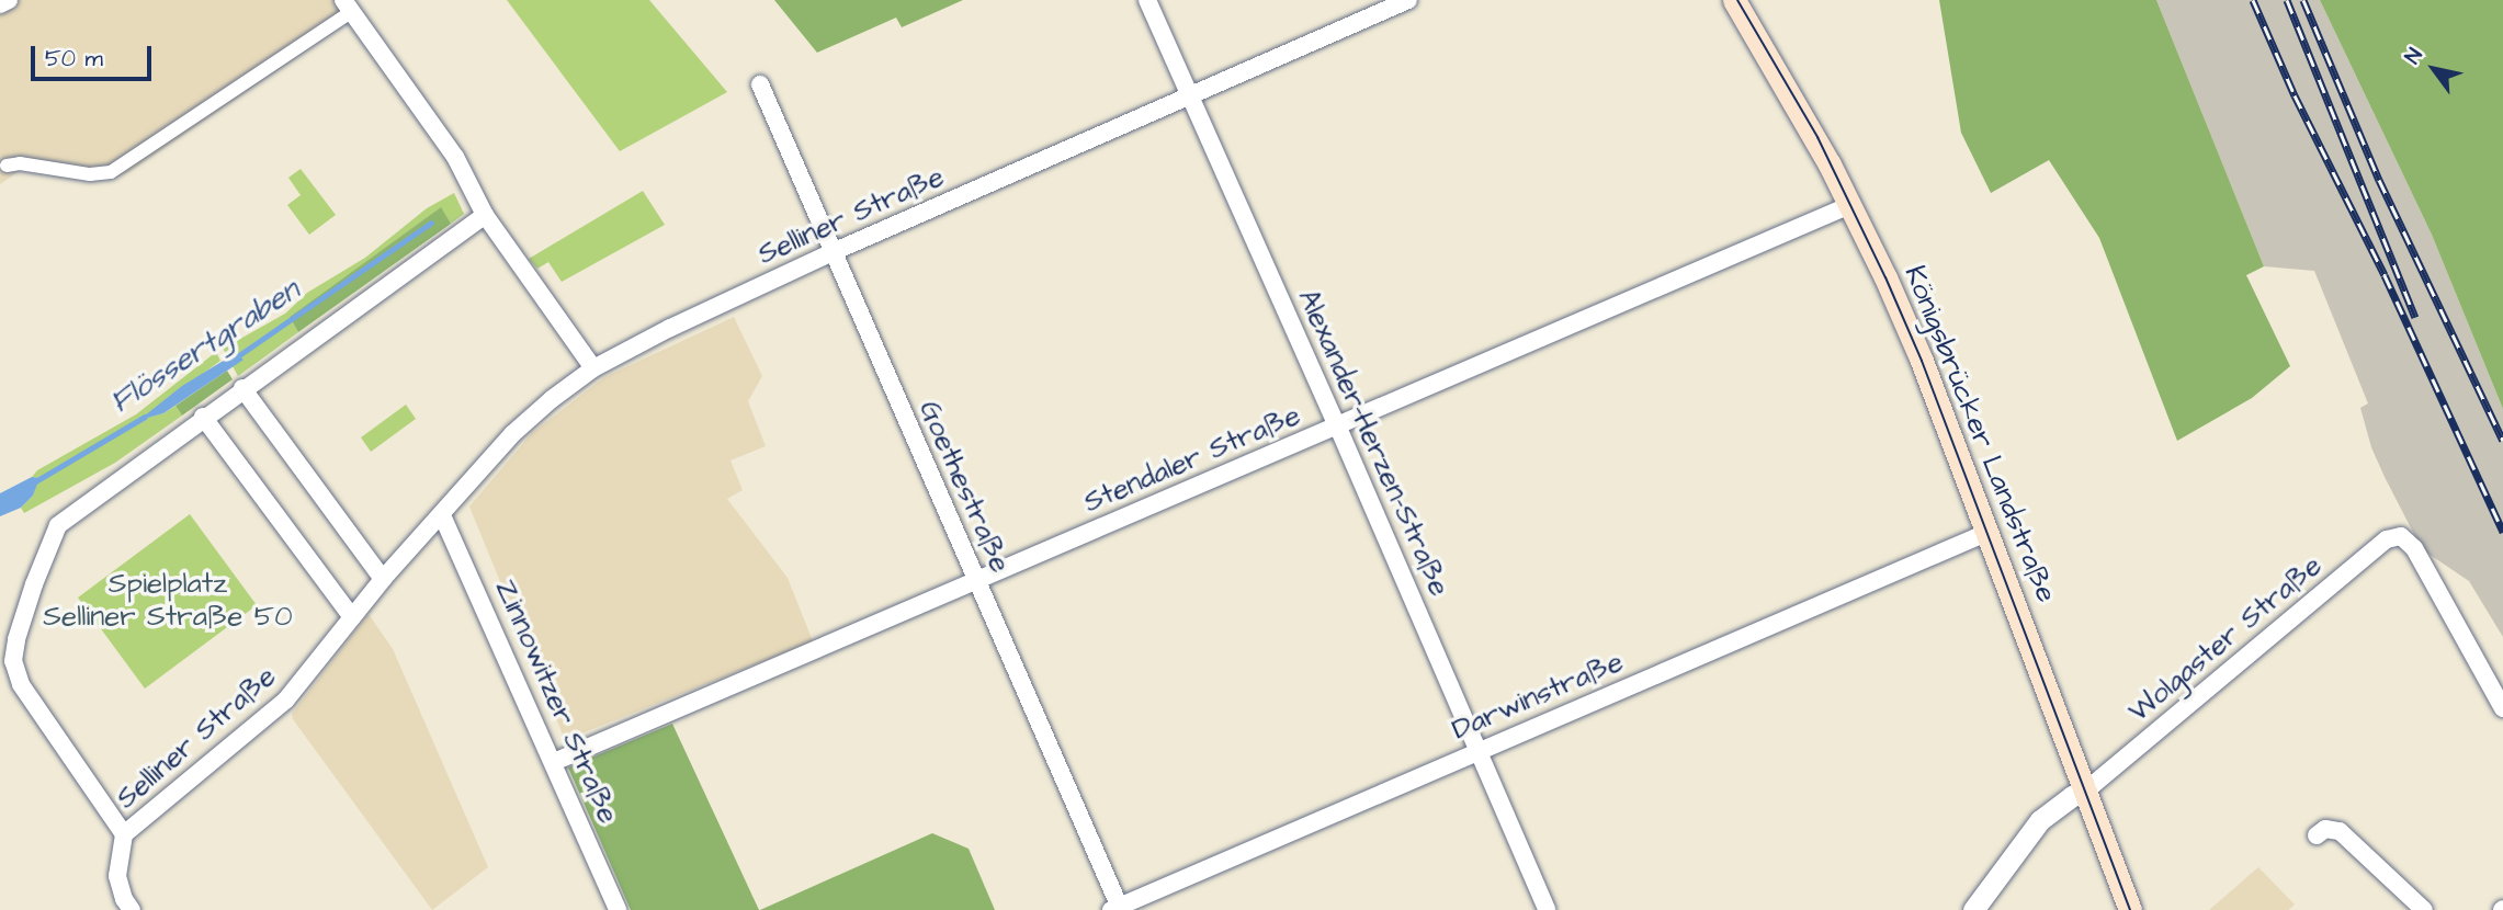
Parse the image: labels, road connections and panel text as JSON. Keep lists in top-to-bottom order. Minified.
{"streets":{"main road":["Königsbrücker Landstraße"],"street":["Selliner Straße","Alexander-Herzen-Straße","Stendaler Straße","Goethestraße","Wolgaster Straße","Darwinstraße","Zinnowitzer Straße"]},"crossings":[["Selliner Straße","Alexander-Herzen-Straße"],["Selliner Straße","Goethestraße"],["Selliner Straße","Zinnowitzer Straße"],["Königsbrücker Landstraße","Stendaler Straße"],["Königsbrücker Landstraße","Wolgaster Straße"],["Königsbrücker Landstraße","Darwinstraße"],["Alexander-Herzen-Straße","Stendaler Straße"],["Alexander-Herzen-Straße","Darwinstraße"],["Stendaler Straße","Goethestraße"],["Stendaler Straße","Zinnowitzer Straße"],["Goethestraße","Darwinstraße"]],"water":["Flössertgraben"],"parks":["Spielplatz Selliner Straße 50"],"scale_bar":"50 m","north":"top left"}
